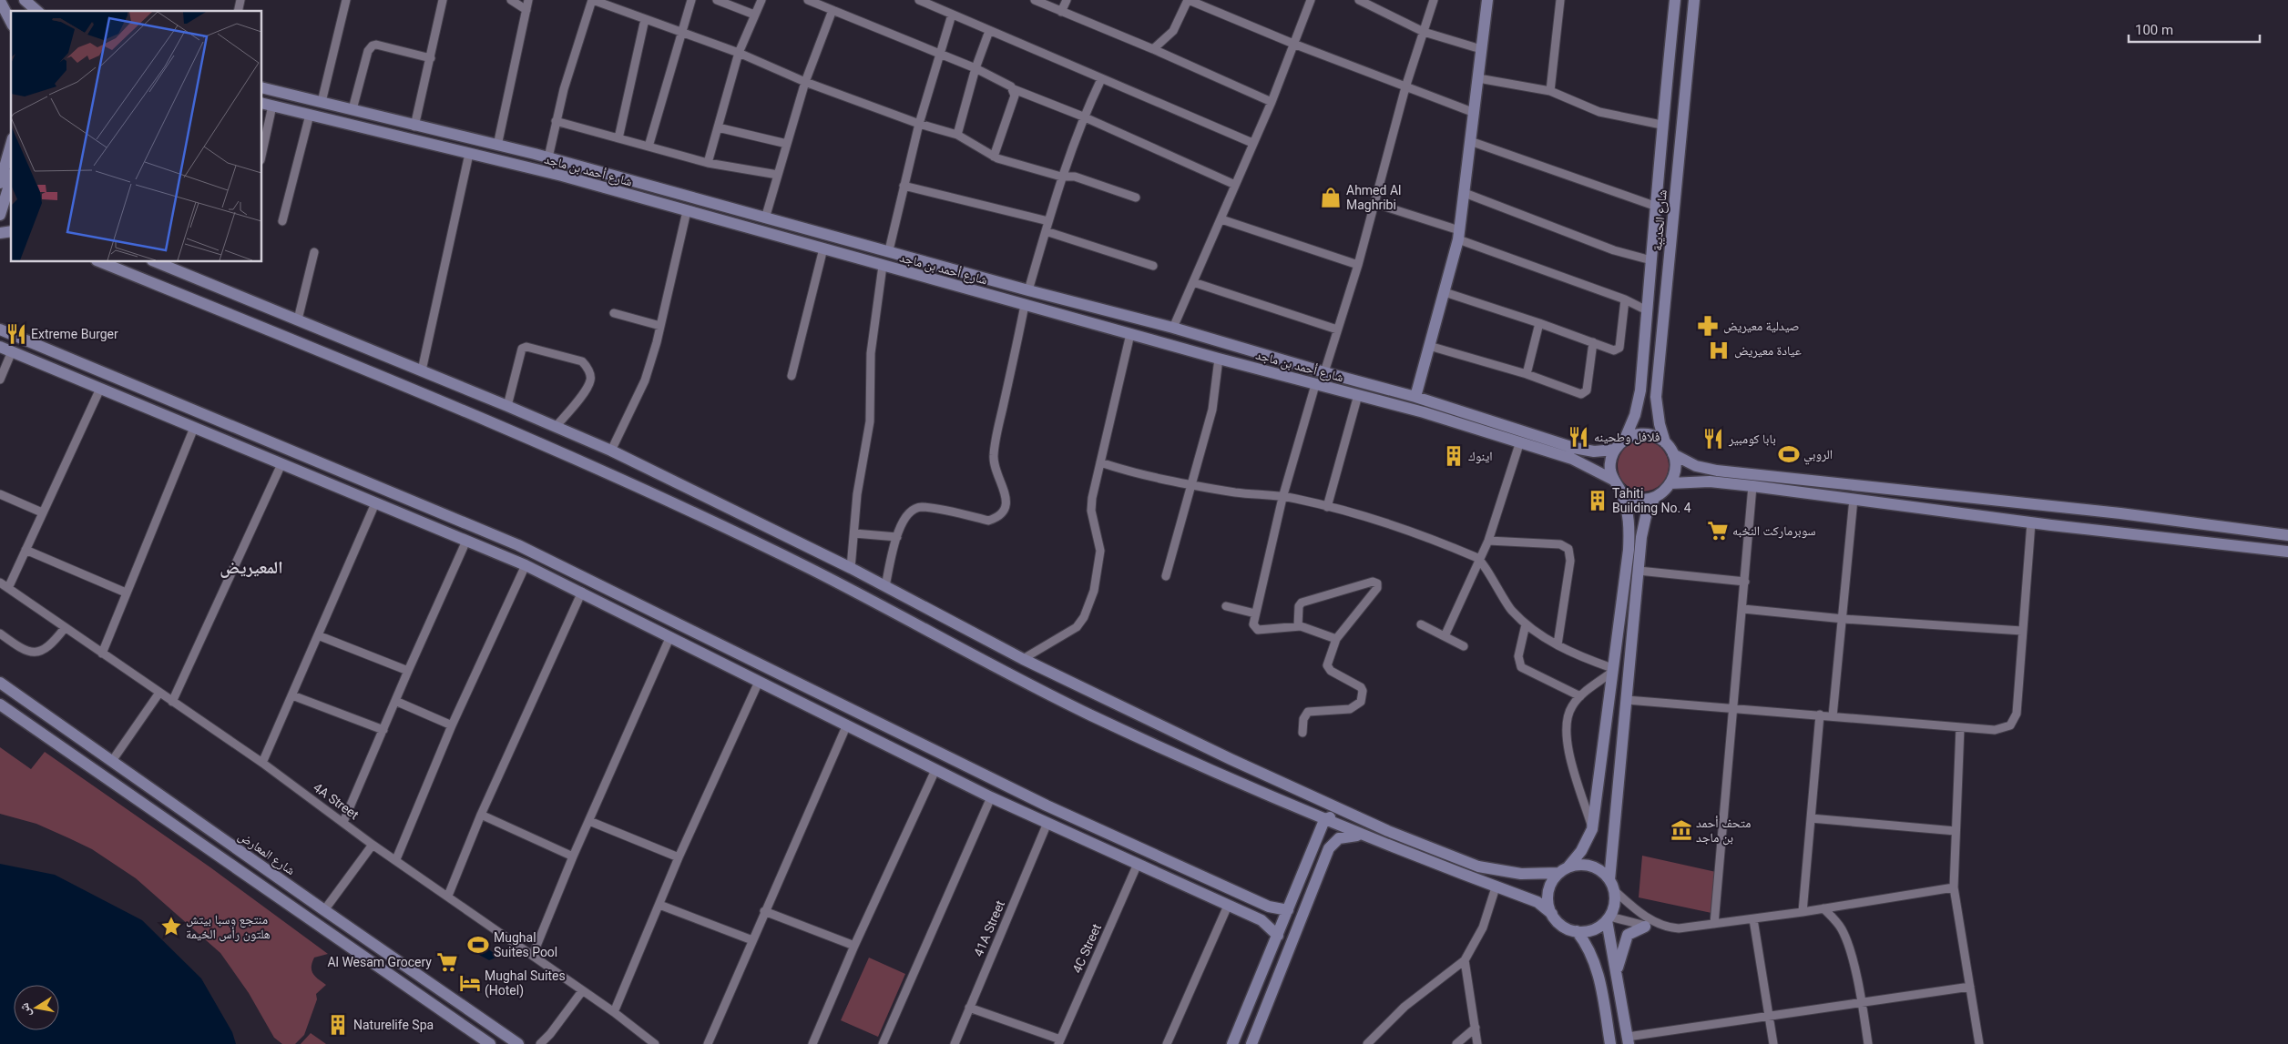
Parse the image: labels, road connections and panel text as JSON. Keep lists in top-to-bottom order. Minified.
{"streets":{"street":["شارع أحمد بن ماجد","شارع الحديبة","4A Street","شارع المعارض","41A Street","4C Street"]},"crossings":[["شارع أحمد بن ماجد","شارع الحديبة"]],"districts":["المعيريض"],"places":{"shop":["Ahmed Al Maghribi"],"pharmacy":["صيدلية معيريض"],"restaurant":["Extreme Burger","فلافل وطحينه","بابا كومبير"],"hospital":["عيادة معيريض"],"sports":["الروبي","Mughal Suites Pool"],"building":["اينوك","Tahiti Building No. 4","Naturelife Spa"],"supermarket":["سوبرماركت النخبه","Al Wesam Grocery"],"museum":["متحف أحمد بن ماجد"],"place":["منتجع وسبا بيتش هلتون رأس الخيمة"],"hotel":["Mughal Suites (Hotel)"]},"scale_bar":"100 m","north":"left"}
